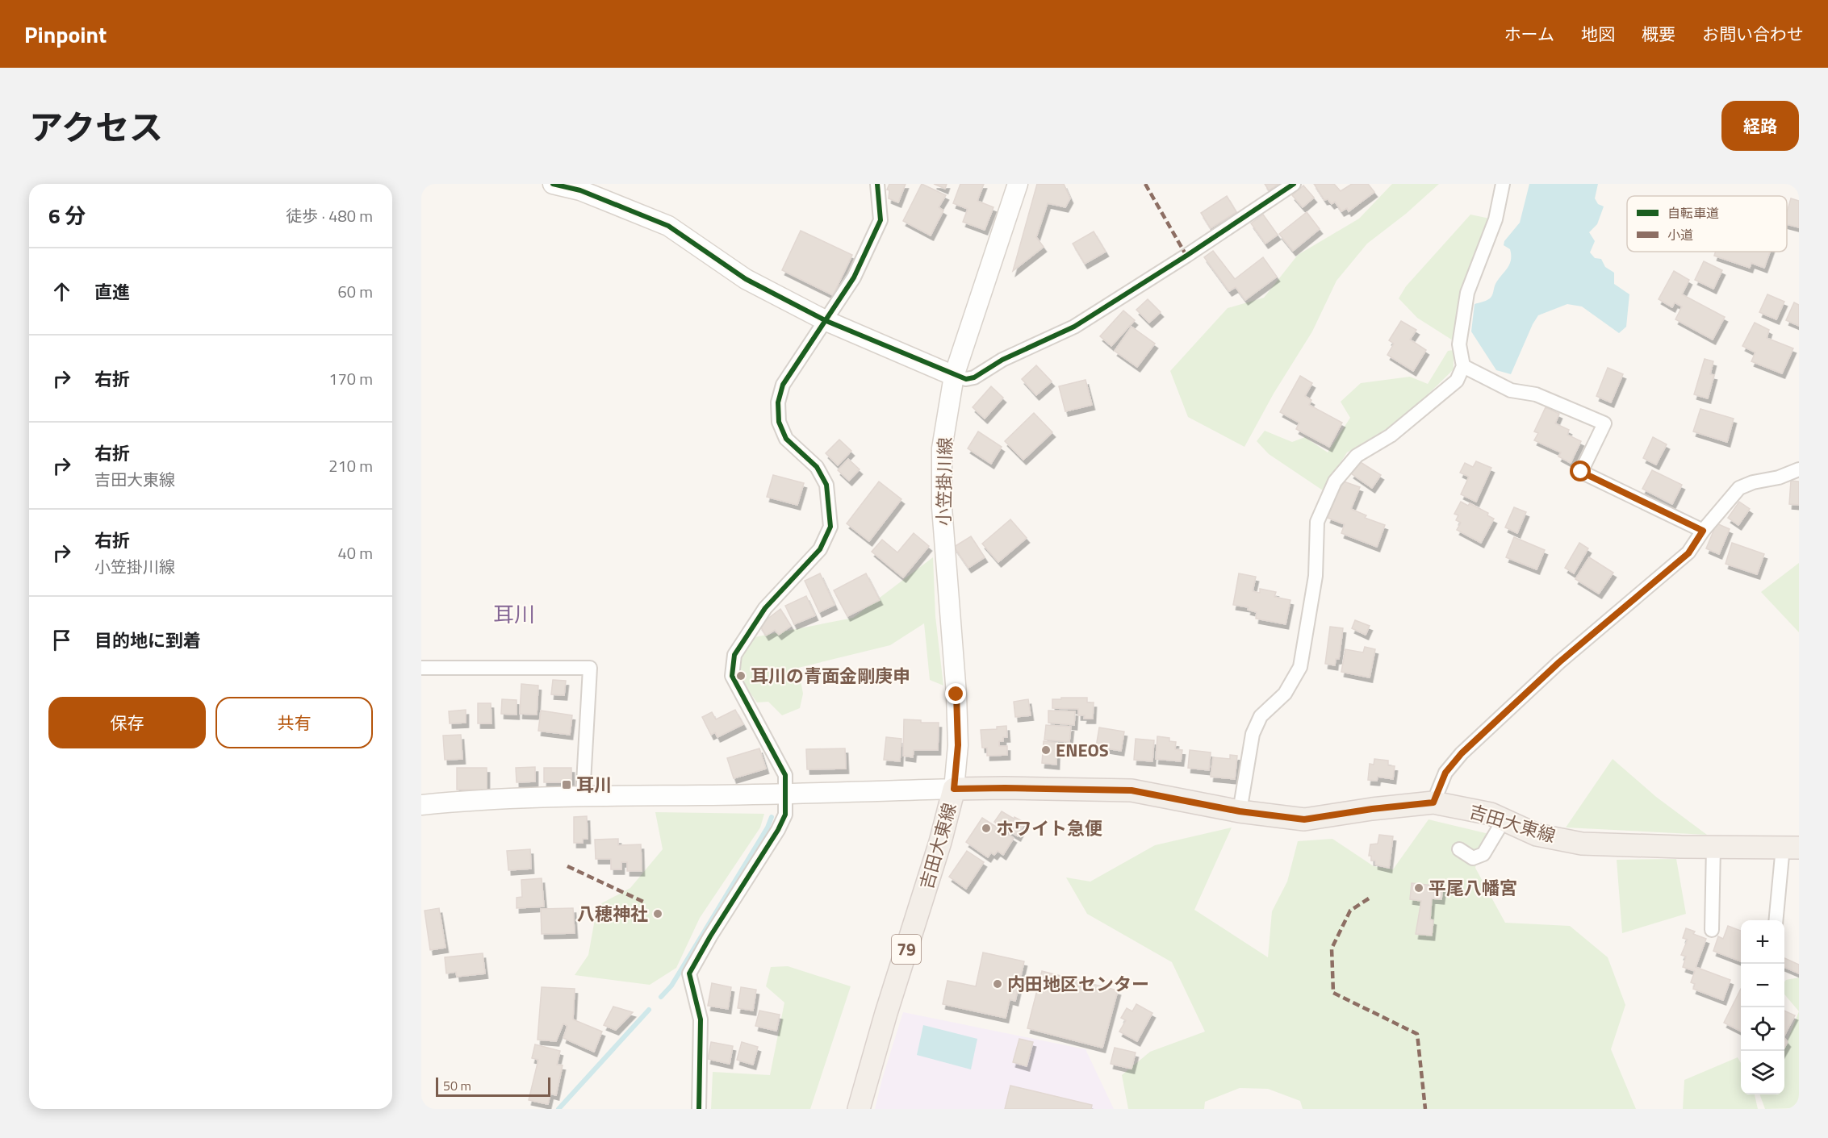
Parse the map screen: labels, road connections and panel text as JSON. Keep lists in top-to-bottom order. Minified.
{"streets":{"main road":["吉田大東線","79"],"street":["小笠掛川線"]},"crossings":[["小笠掛川線","吉田大東線"]],"districts":["耳川"],"places":{"other":["耳川の青面金剛庚申","ENEOS","ホワイト急便","平尾八幡宮","八穂神社","内田地区センター"],"transit":["耳川"]},"legend":["自転車道","小道"],"scale_bar":"50 m","page":{"header":"Pinpoint","nav":["ホーム","地図","概要","お問い合わせ"],"title":"アクセス","buttons":["経路",["保存","共有"]],"heading":["6 分","徒歩 · 480 m"],"list":[["直進","60 m"],["右折","170 m"],["右折","吉田大東線","210 m"],["右折","小笠掛川線","40 m"],"目的地に到着"],"map_buttons":["+","−"],"scale":"50 m"}}
